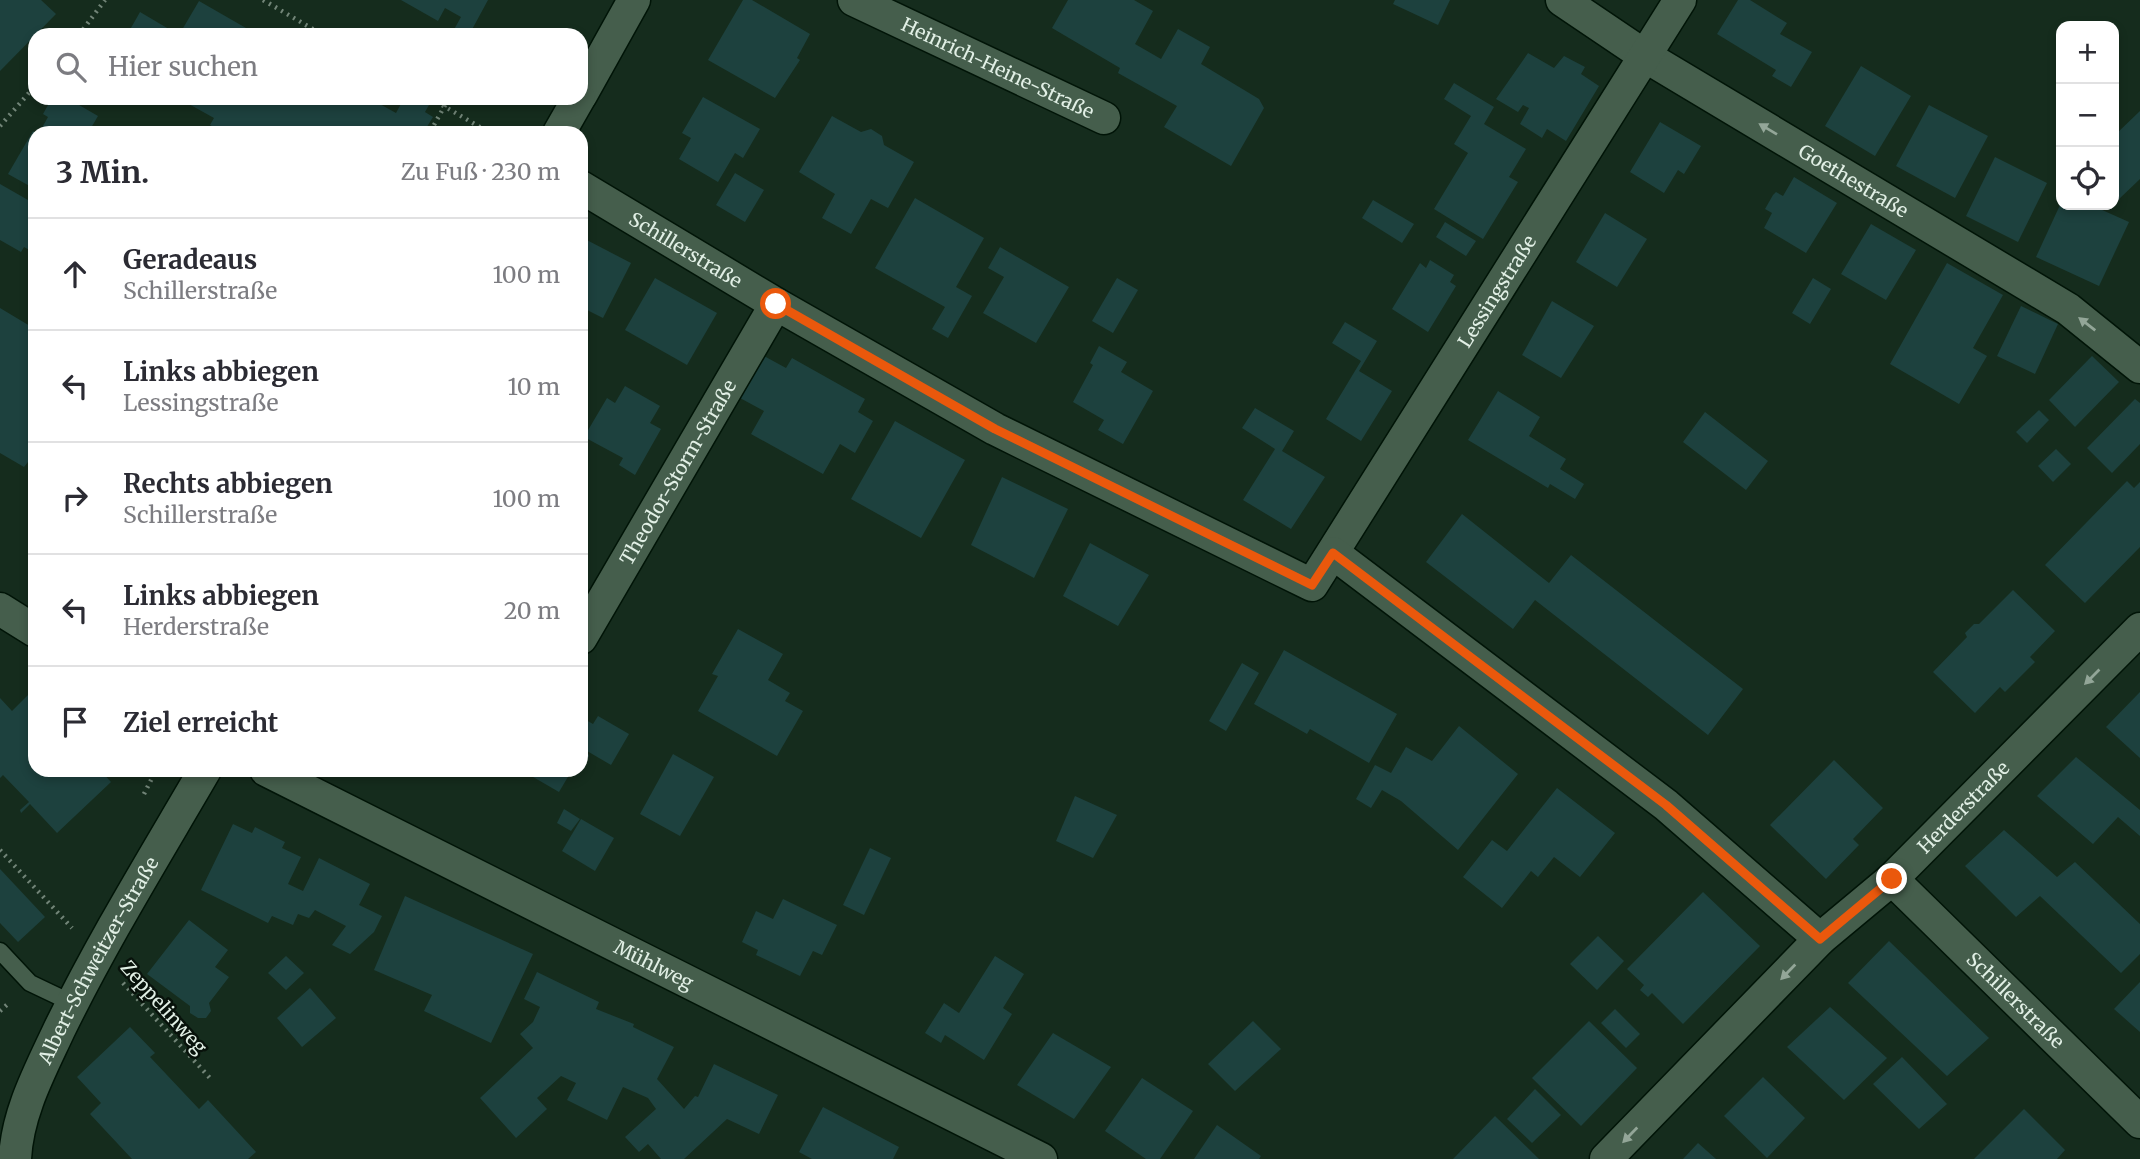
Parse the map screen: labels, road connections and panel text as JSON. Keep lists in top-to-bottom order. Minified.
{"streets":{"street":["Heinrich-Heine-Straße","Goethestraße","Schillerstraße","Lessingstraße","Theodor-Storm-Straße","Herderstraße","Albert-Schweitzer-Straße","Mühlweg"],"path":["Zeppelinweg"]},"crossings":[["Goethestraße","Lessingstraße"],["Schillerstraße","Lessingstraße"],["Schillerstraße","Theodor-Storm-Straße"],["Schillerstraße","Herderstraße"],["Albert-Schweitzer-Straße","Zeppelinweg"]],"one_way":["Goethestraße","Herderstraße"],"page":{"map_buttons":["+","−"],"search":"Hier suchen","heading":["3 Min.","Zu Fuß · 230 m"],"list":[["Geradeaus","Schillerstraße","100 m"],["Links abbiegen","Lessingstraße","10 m"],["Rechts abbiegen","Schillerstraße","100 m"],["Links abbiegen","Herderstraße","20 m"],"Ziel erreicht"]}}
